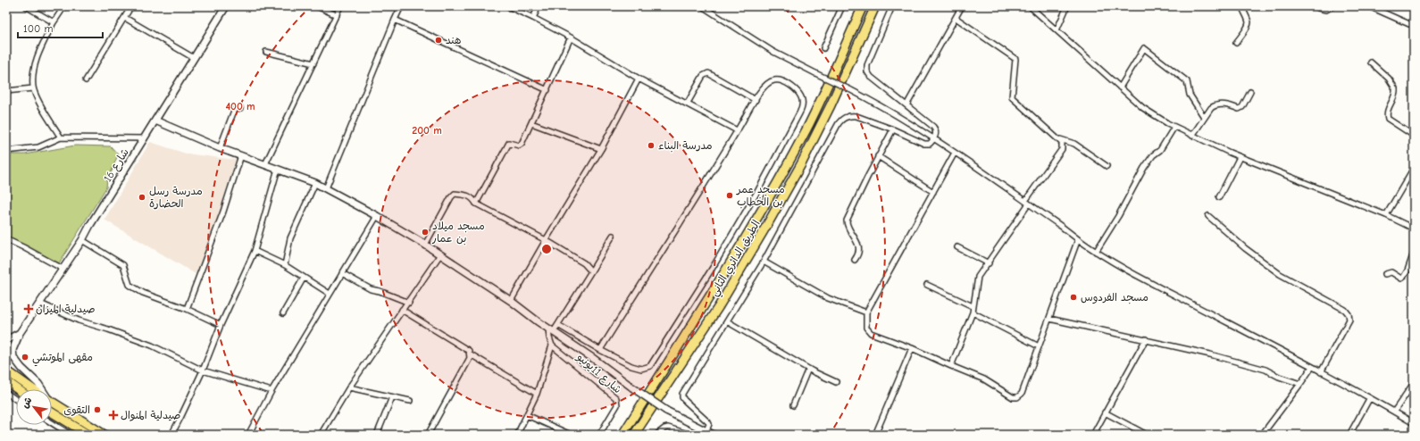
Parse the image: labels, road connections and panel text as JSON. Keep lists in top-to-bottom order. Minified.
{"streets":{"highway":["الطريق الدائري الثاني"],"street":["شارع 16","شارع 11يونيو"]},"places":{"other":["هند","مدرسة البناء","مسجد عمر بن الخطاب","مدرسة رسل الحضارة","مسجد ميلاد بن عمار","مسجد الفردوس","مقهى الموتشي","التقوى"],"health":["صيدلية الميزان","صيدلية المنوال"]},"scale_bar":"100 m","north":"top left","rings":["400 m","200 m"]}
